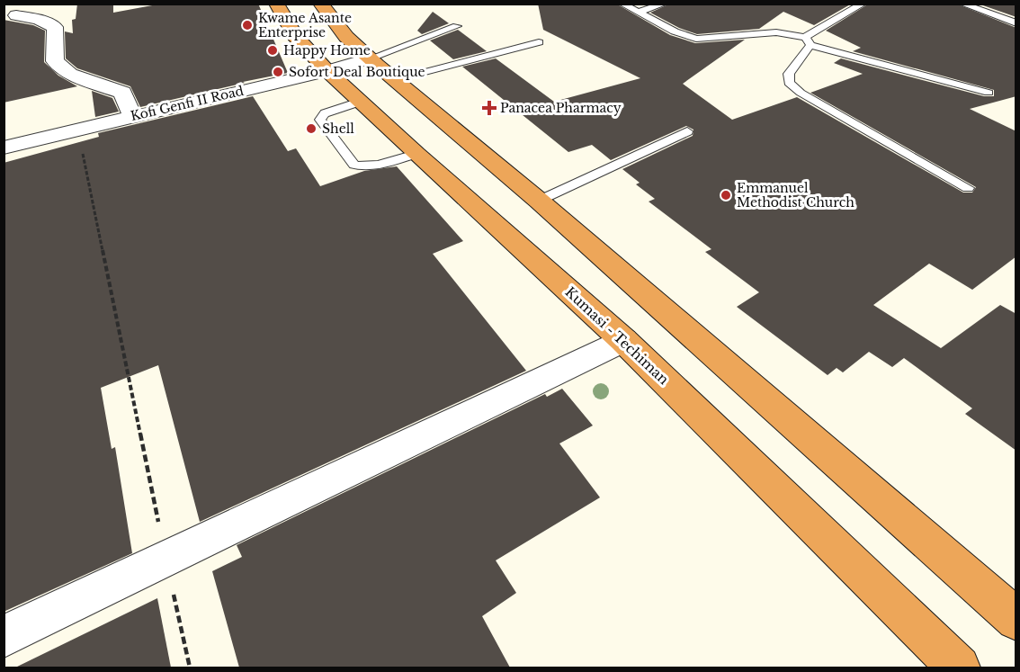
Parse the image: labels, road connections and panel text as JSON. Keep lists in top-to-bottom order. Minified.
{"streets":{"highway":["Kumasi - Techiman"],"street":["Kofi Genfi II Road"]},"crossings":[["Kofi Genfi II Road","Kumasi - Techiman"]],"places":{"other":["Kwame Asante Enterprise","Happy Home","Sofort Deal Boutique","Shell","Emmanuel Methodist Church"],"health":["Panacea Pharmacy"]}}
